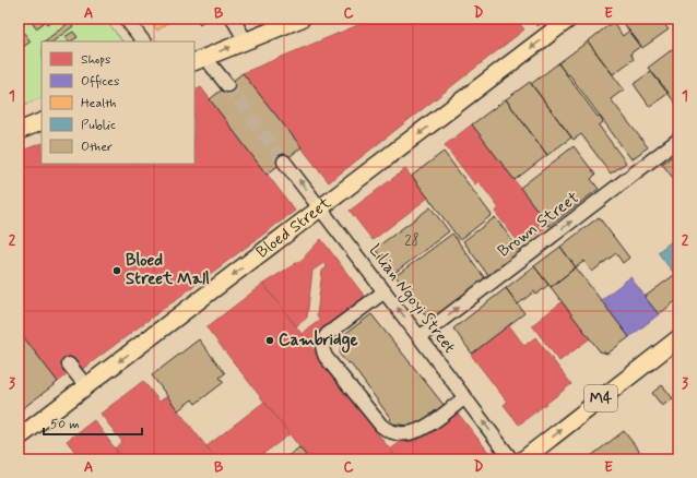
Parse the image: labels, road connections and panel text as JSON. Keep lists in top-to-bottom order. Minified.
{"streets":{"main road":["Bloed Street","M4"],"street":["Brown Street","Lilian Ngoyi Street"]},"crossings":[["Brown Street","Lilian Ngoyi Street"],["Bloed Street","Lilian Ngoyi Street"]],"one_way":["Brown Street","Bloed Street","Lilian Ngoyi Street"],"places":["Bloed Street Mall","Cambridge"],"house_numbers":["28"],"legend":["Shops","Offices","Health","Public","Other"],"scale_bar":"50 m","grid":{"columns":["A","B","C","D","E"],"rows":["1","2","3"]}}
